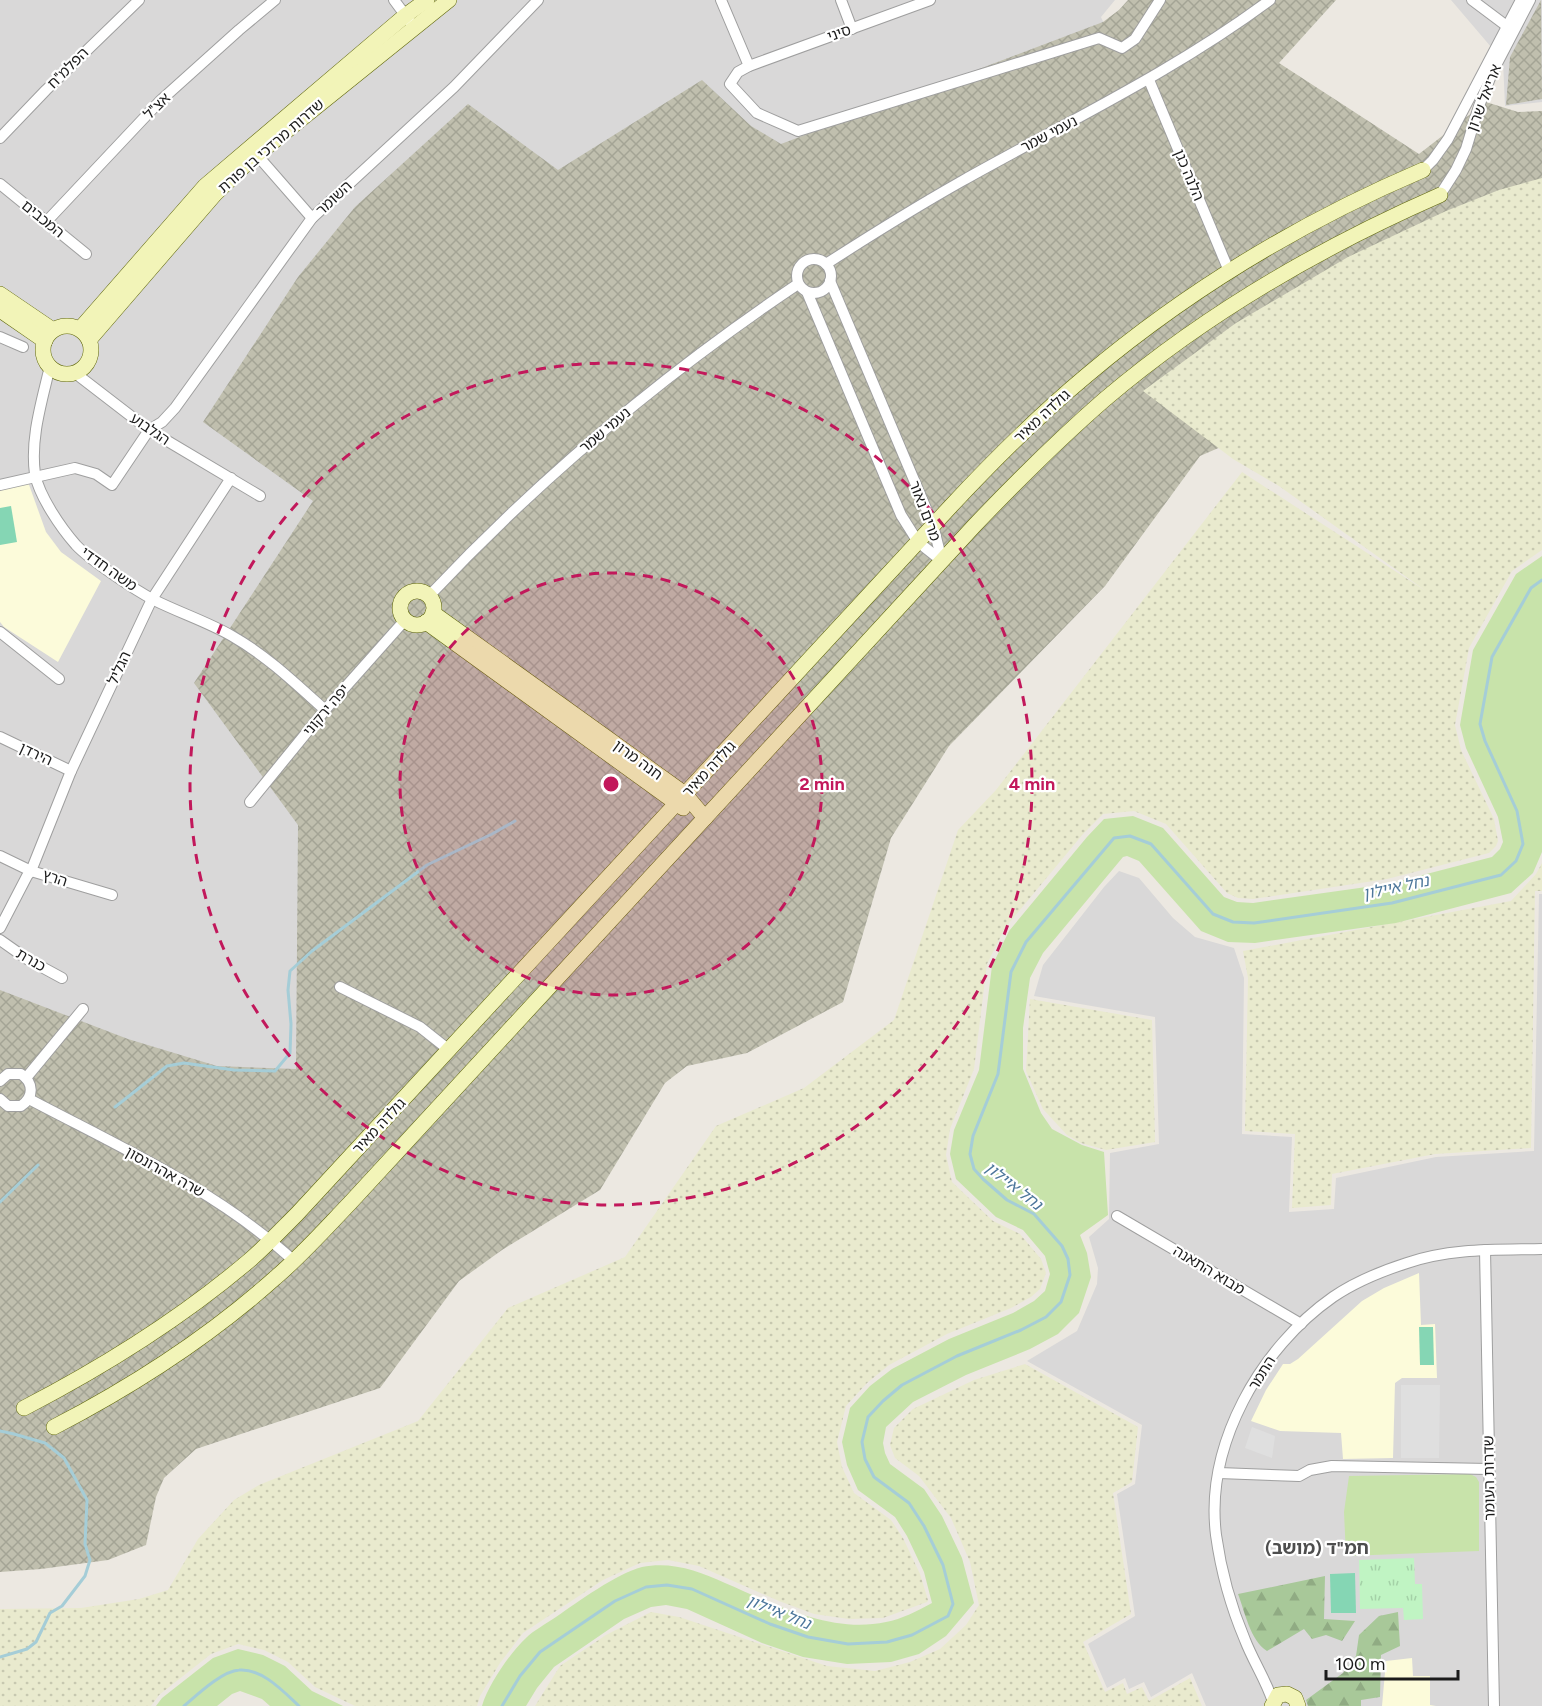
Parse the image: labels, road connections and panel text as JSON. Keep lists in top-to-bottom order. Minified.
{"streets":{"main road":["שדרות מרדכי בן פורת","גולדה מאיר","חנה מרון"],"street":["סיני","הפלמ\"ח","אריאל שרון","אצ\"ל","נעמי שמר","הלנה כגן","השומר","המכבים","הגלבוע","מרים נאור","משה חדדי","הגליל","יפה ירקוני","הירדן","הרץ","כנרת","שרה אהרונסון","מבוא התאנה","התמר","שדרות העומר"]},"crossings":[["אריאל שרון","גולדה מאיר"],["אצ\"ל","המכבים"],["נעמי שמר","הלנה כגן"],["נעמי שמר","מרים נאור"],["נעמי שמר","יפה ירקוני"],["נעמי שמר","חנה מרון"],["שדרות מרדכי בן פורת","הגלבוע"],["שדרות מרדכי בן פורת","משה חדדי"],["הלנה כגן","גולדה מאיר"],["השומר","הגלבוע"],["גולדה מאיר","מרים נאור"],["גולדה מאיר","חנה מרון"],["גולדה מאיר","שרה אהרונסון"],["הגלבוע","משה חדדי"],["הגלבוע","הגליל"],["משה חדדי","הגליל"],["משה חדדי","יפה ירקוני"],["הגליל","הירדן"],["הגליל","הרץ"],["יפה ירקוני","חנה מרון"],["מבוא התאנה","התמר"],["התמר","שדרות העומר"]],"districts":["חמ\"ד (מושב)"],"water":["נחל איילון"],"scale_bar":"100 m","rings":["2 min","4 min"]}
